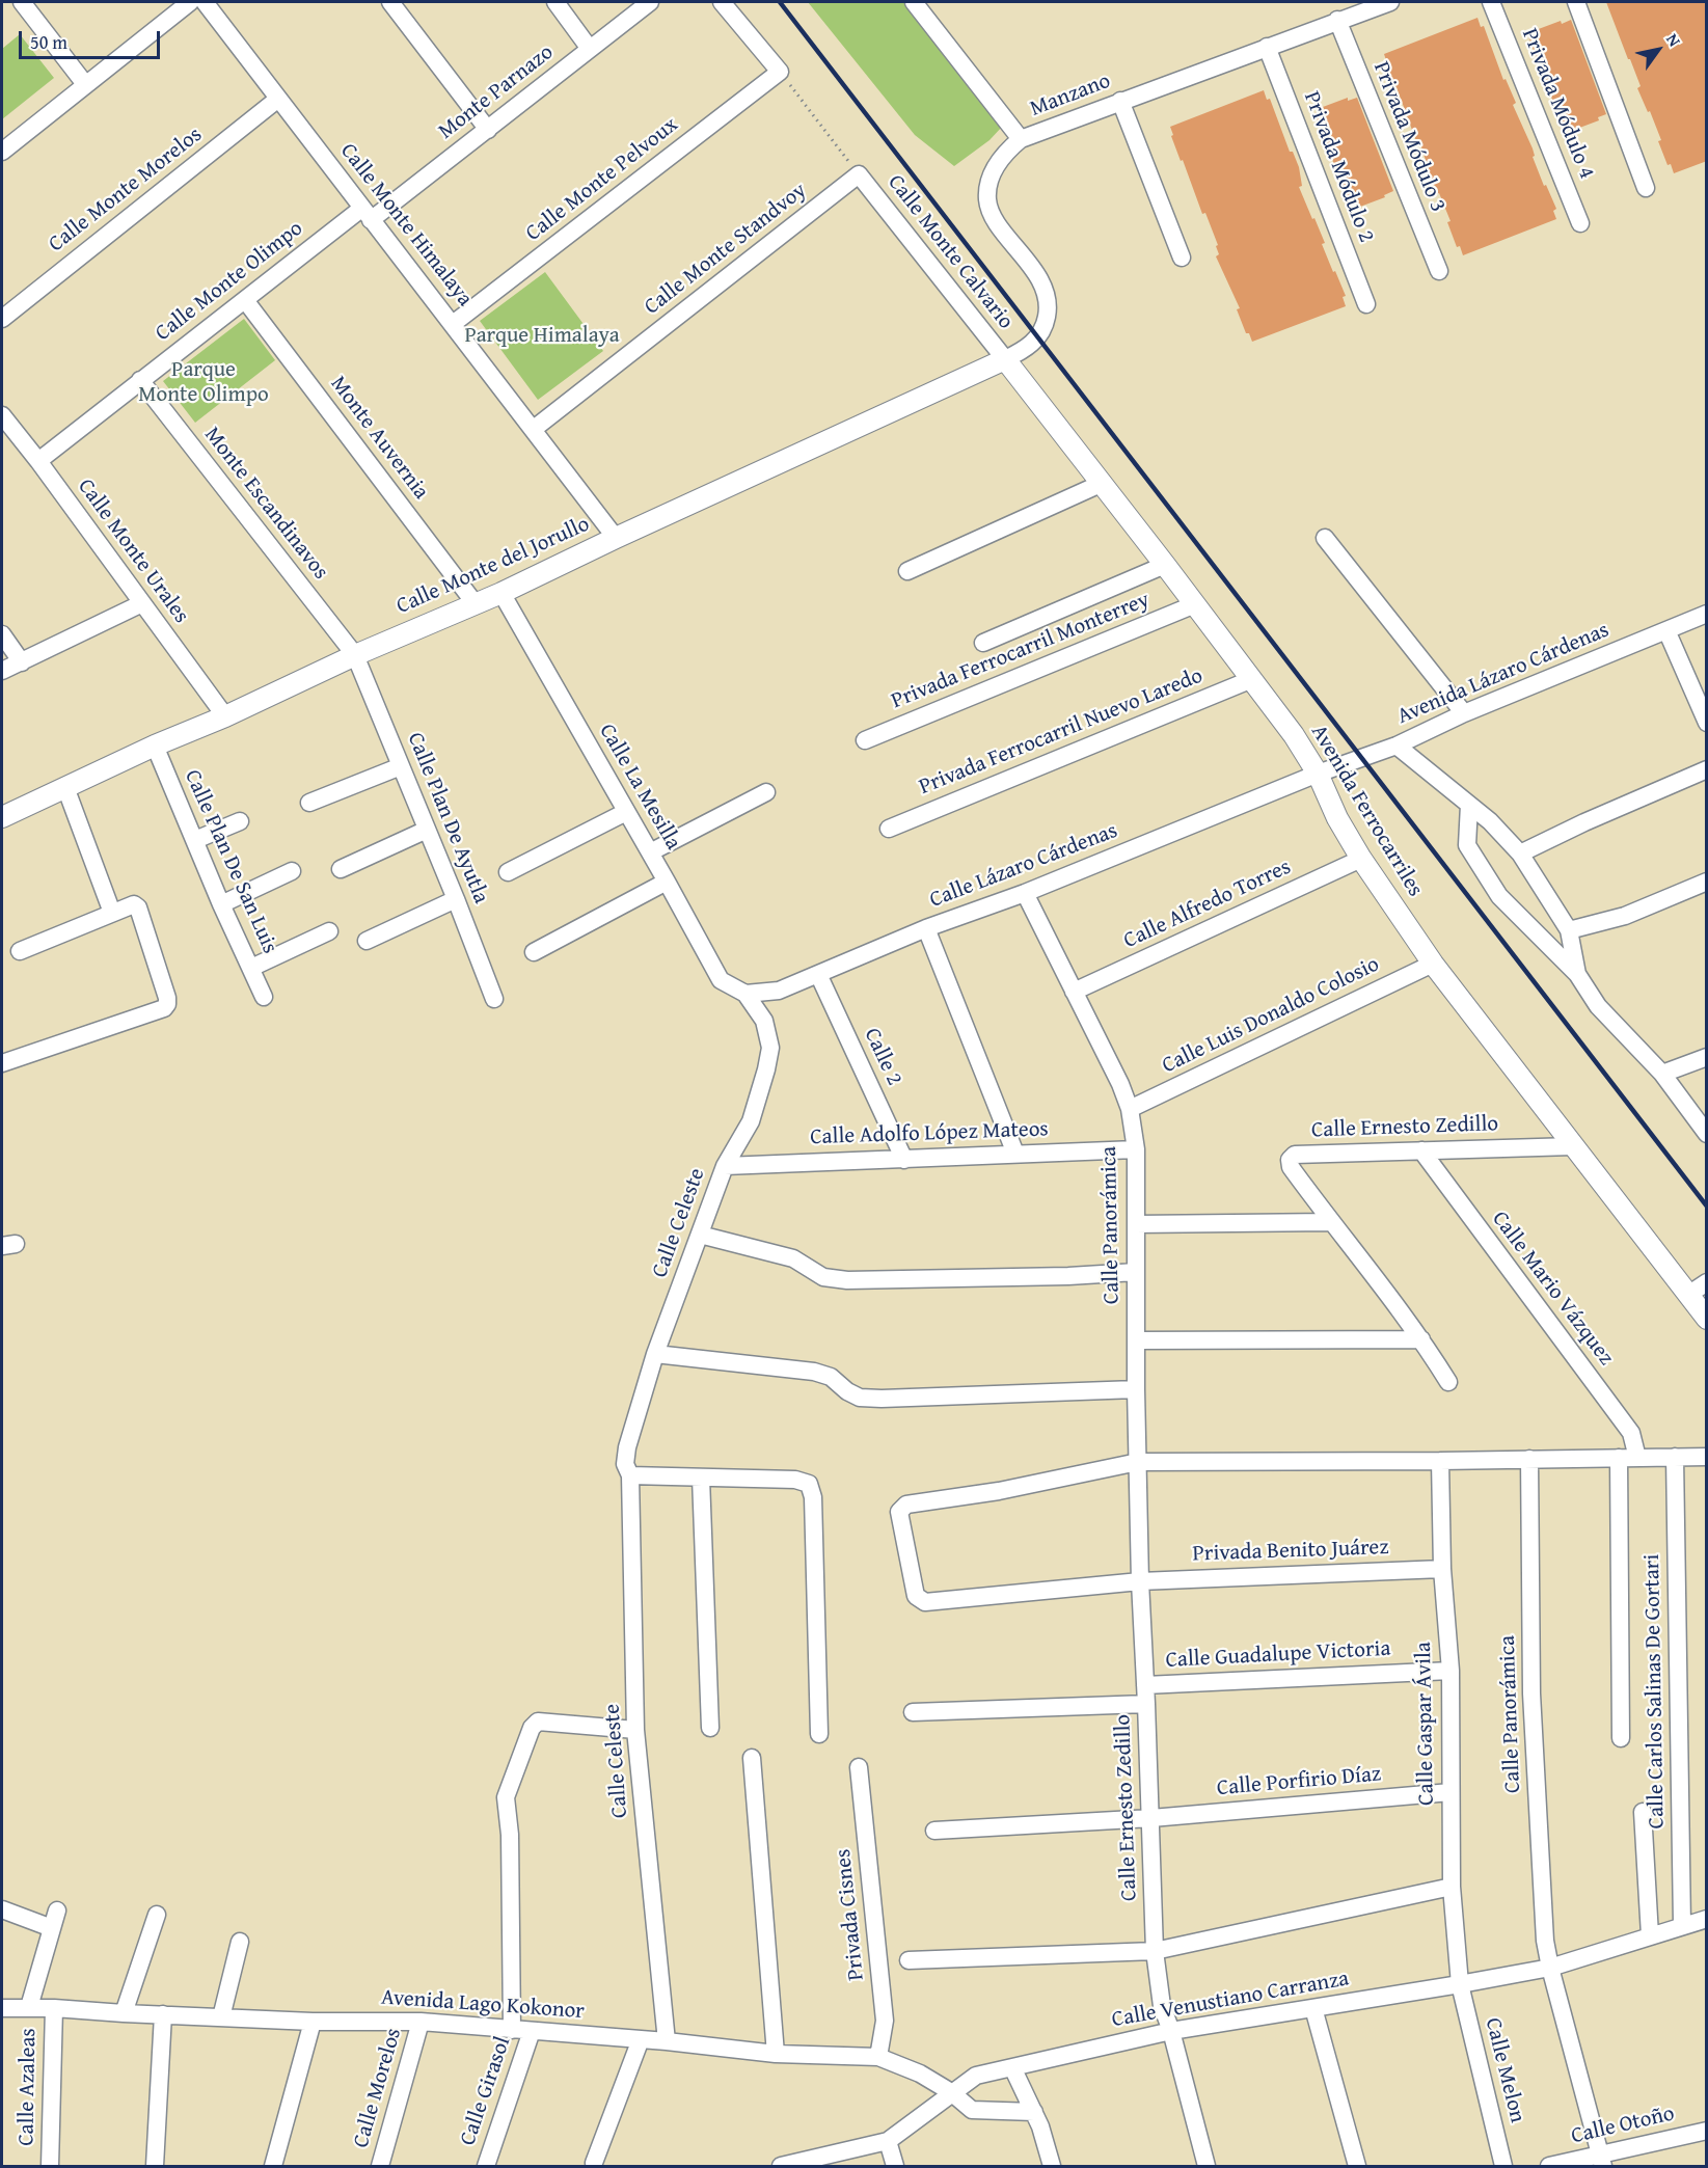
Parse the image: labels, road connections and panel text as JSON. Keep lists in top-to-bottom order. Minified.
{"streets":{"street":["Monte Parnazo","Manzano","Privada Módulo 4","Privada Módulo 3","Privada Módulo 2","Calle Monte Pelvoux","Calle Monte Morelos","Calle Monte Himalaya","Calle Monte Standvoy","Calle Monte Calvario","Calle Monte Olimpo","Monte Auvernia","Monte Escandinavos","Calle Monte Urales","Calle Monte del Jorullo","Privada Ferrocarril Monterrey","Avenida Lázaro Cárdenas","Privada Ferrocarril Nuevo Laredo","Calle La Mesilla","Avenida Ferrocarriles","Calle Plan De Ayutla","Calle Plan De San Luis","Calle Lázaro Cárdenas","Calle Alfredo Torres","Calle Luis Donaldo Colosio","Calle 2","Calle Ernesto Zedillo","Calle Adolfo López Mateos","Calle Celeste","Calle Panorámica","Calle Mario Vázquez","Privada Benito Juárez","Calle Guadalupe Victoria","Calle Carlos Salinas De Gortari","Calle Gaspar Ávila","Calle Porfirio Díaz","Privada Cisnes","Calle Venustiano Carranza","Avenida Lago Kokonor","Calle Melon","Calle Azaleas","Calle Morelos","Calle Girasol","Calle Otoño"]},"crossings":[["Monte Parnazo","Calle Monte Himalaya"],["Monte Parnazo","Calle Monte Olimpo"],["Manzano","Privada Módulo 3"],["Manzano","Privada Módulo 2"],["Manzano","Calle Monte Calvario"],["Manzano","Calle Monte del Jorullo"],["Manzano","Avenida Ferrocarriles"],["Calle Monte Pelvoux","Calle Monte Himalaya"],["Calle Monte Morelos","Calle Monte Himalaya"],["Calle Monte Himalaya","Calle Monte Standvoy"],["Calle Monte Himalaya","Calle Monte Olimpo"],["Calle Monte Himalaya","Calle Monte del Jorullo"],["Calle Monte Standvoy","Calle Monte Calvario"],["Calle Monte Calvario","Calle Monte del Jorullo"],["Calle Monte Calvario","Avenida Ferrocarriles"],["Calle Monte Olimpo","Monte Auvernia"],["Calle Monte Olimpo","Monte Escandinavos"],["Calle Monte Olimpo","Calle Monte Urales"],["Monte Auvernia","Calle Monte del Jorullo"],["Monte Escandinavos","Calle Monte del Jorullo"],["Monte Escandinavos","Calle Plan De Ayutla"],["Calle Monte Urales","Calle Monte del Jorullo"],["Calle Monte del Jorullo","Calle La Mesilla"],["Calle Monte del Jorullo","Avenida Ferrocarriles"],["Calle Monte del Jorullo","Calle Plan De Ayutla"],["Calle Monte del Jorullo","Calle Plan De San Luis"],["Privada Ferrocarril Monterrey","Avenida Ferrocarriles"],["Avenida Lázaro Cárdenas","Avenida Ferrocarriles"],["Avenida Lázaro Cárdenas","Calle Lázaro Cárdenas"],["Privada Ferrocarril Nuevo Laredo","Avenida Ferrocarriles"],["Calle La Mesilla","Calle Lázaro Cárdenas"],["Calle La Mesilla","Calle Celeste"],["Avenida Ferrocarriles","Calle Lázaro Cárdenas"],["Avenida Ferrocarriles","Calle Alfredo Torres"],["Avenida Ferrocarriles","Calle Luis Donaldo Colosio"],["Avenida Ferrocarriles","Calle Ernesto Zedillo"],["Calle Lázaro Cárdenas","Calle 2"],["Calle Lázaro Cárdenas","Calle Celeste"],["Calle Lázaro Cárdenas","Calle Panorámica"],["Calle Alfredo Torres","Calle Panorámica"],["Calle Luis Donaldo Colosio","Calle Panorámica"],["Calle 2","Calle Adolfo López Mateos"],["Calle Ernesto Zedillo","Calle Panorámica"],["Calle Ernesto Zedillo","Calle Mario Vázquez"],["Calle Ernesto Zedillo","Privada Benito Juárez"],["Calle Ernesto Zedillo","Calle Guadalupe Victoria"],["Calle Ernesto Zedillo","Calle Porfirio Díaz"],["Calle Ernesto Zedillo","Calle Venustiano Carranza"],["Calle Adolfo López Mateos","Calle Celeste"],["Calle Adolfo López Mateos","Calle Panorámica"],["Calle Celeste","Avenida Lago Kokonor"],["Calle Panorámica","Privada Benito Juárez"],["Calle Panorámica","Calle Venustiano Carranza"],["Calle Panorámica","Calle Otoño"],["Privada Benito Juárez","Calle Gaspar Ávila"],["Calle Guadalupe Victoria","Calle Gaspar Ávila"],["Calle Carlos Salinas De Gortari","Calle Venustiano Carranza"],["Calle Gaspar Ávila","Calle Porfirio Díaz"],["Calle Gaspar Ávila","Calle Venustiano Carranza"],["Calle Gaspar Ávila","Calle Melon"],["Privada Cisnes","Avenida Lago Kokonor"],["Calle Venustiano Carranza","Avenida Lago Kokonor"],["Calle Venustiano Carranza","Calle Melon"],["Avenida Lago Kokonor","Calle Azaleas"],["Avenida Lago Kokonor","Calle Morelos"],["Avenida Lago Kokonor","Calle Girasol"]],"parks":["Parque Himalaya","Parque Monte Olimpo"],"scale_bar":"50 m","north":"top right"}
